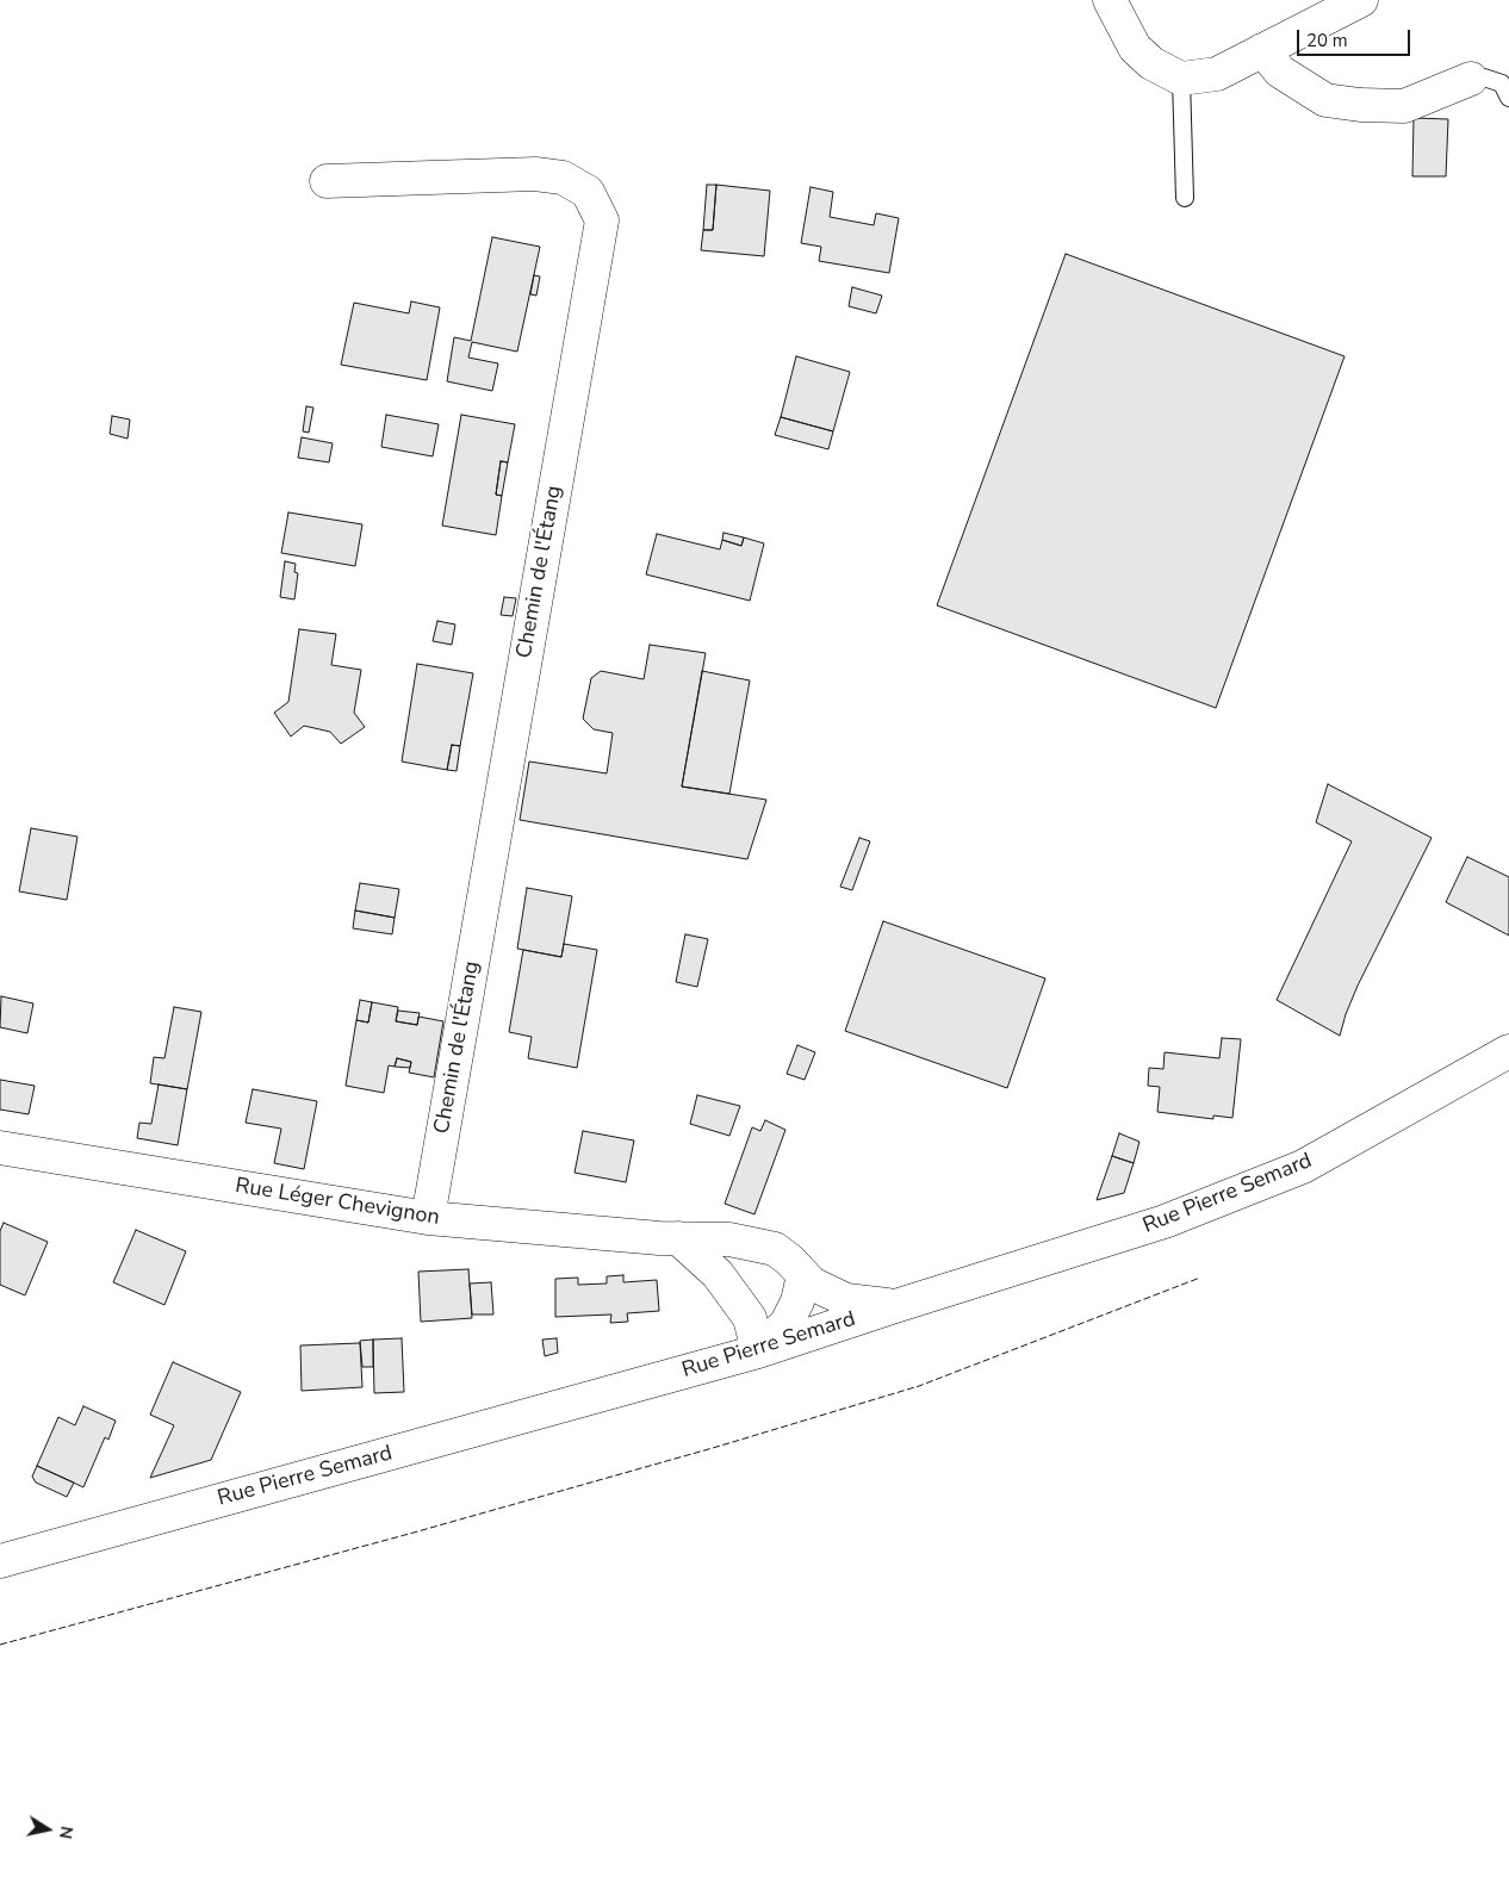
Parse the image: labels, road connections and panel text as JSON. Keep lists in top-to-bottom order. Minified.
{"streets":{"street":["Chemin de l'Étang","Rue Pierre Semard","Rue Léger Chevignon"]},"crossings":[["Chemin de l'Étang","Rue Léger Chevignon"],["Rue Pierre Semard","Rue Léger Chevignon"]],"scale_bar":"20 m","north":"right"}
